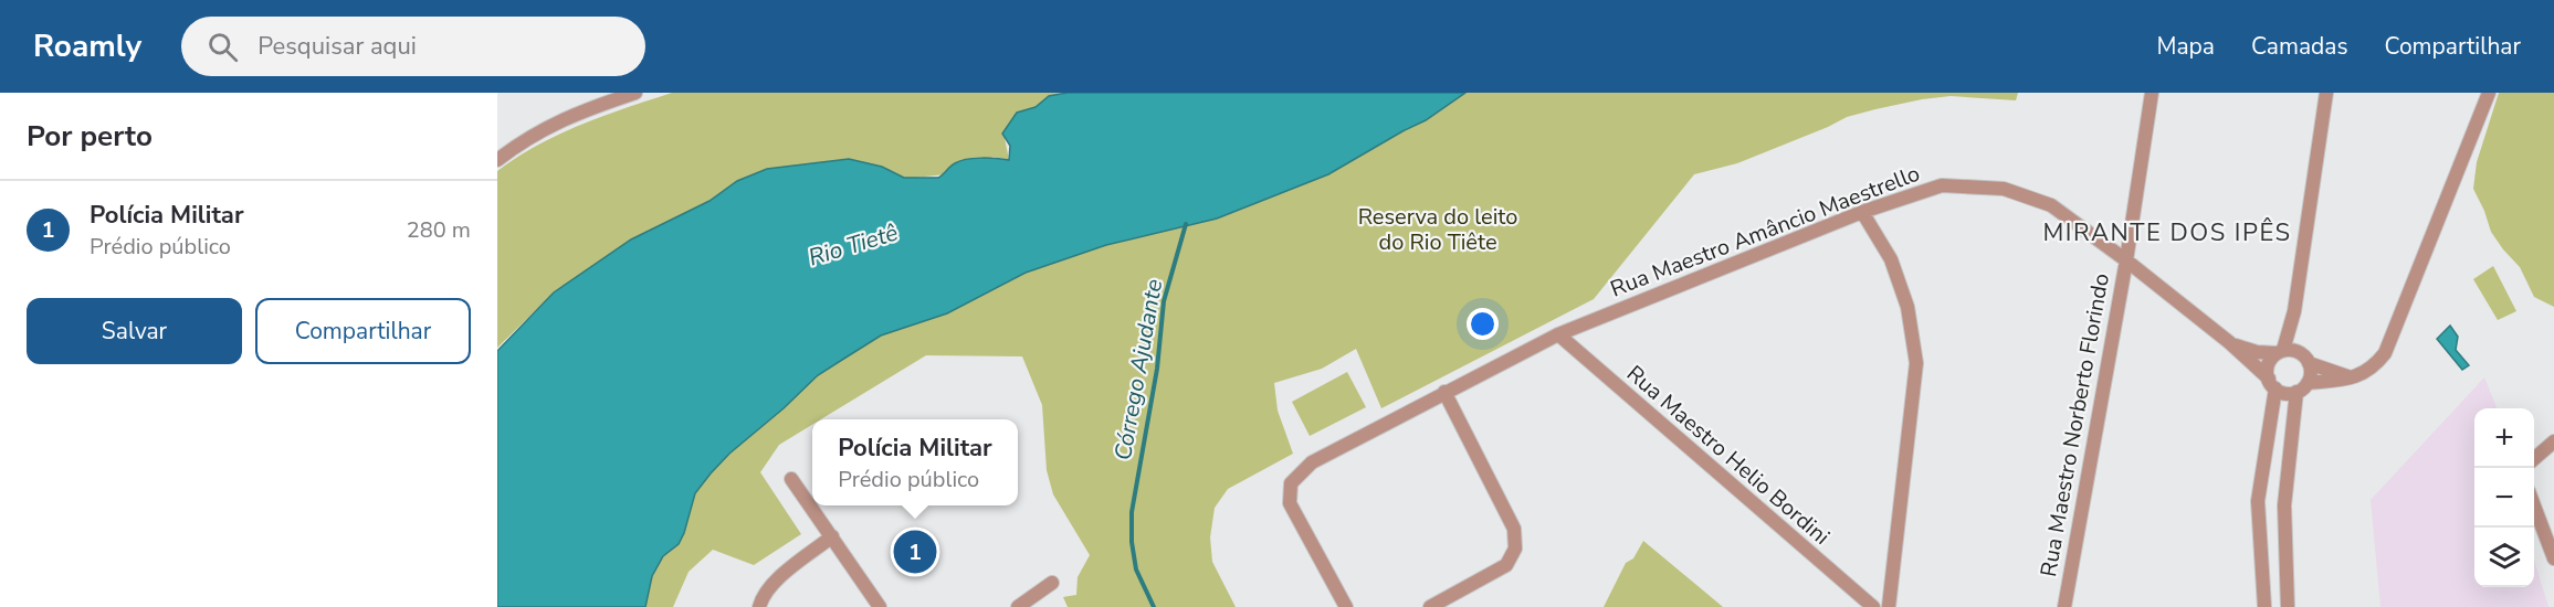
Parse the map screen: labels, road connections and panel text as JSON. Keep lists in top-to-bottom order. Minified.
{"streets":{"street":["Rua Maestro Amâncio Maestrello","Rua Maestro Norberto Florindo","Rua Maestro Helio Bordini"]},"crossings":[["Rua Maestro Amâncio Maestrello","Rua Maestro Norberto Florindo"],["Rua Maestro Amâncio Maestrello","Rua Maestro Helio Bordini"]],"districts":["MIRANTE DOS IPÊS"],"water":["Rio Tietê","Córrego Ajudante"],"parks":["Reserva do leito do Rio Tiête"],"page":{"header":"Roamly","search":"Pesquisar aqui","nav":["Mapa","Camadas","Compartilhar"],"heading":"Por perto","list":[{"mark":"1","name":"Polícia Militar","note":"Prédio público","value":"280 m"}],"buttons":["Salvar","Compartilhar"],"map_buttons":["+","−"],"popup":["Polícia Militar","Prédio público"],"pins":"1"}}
